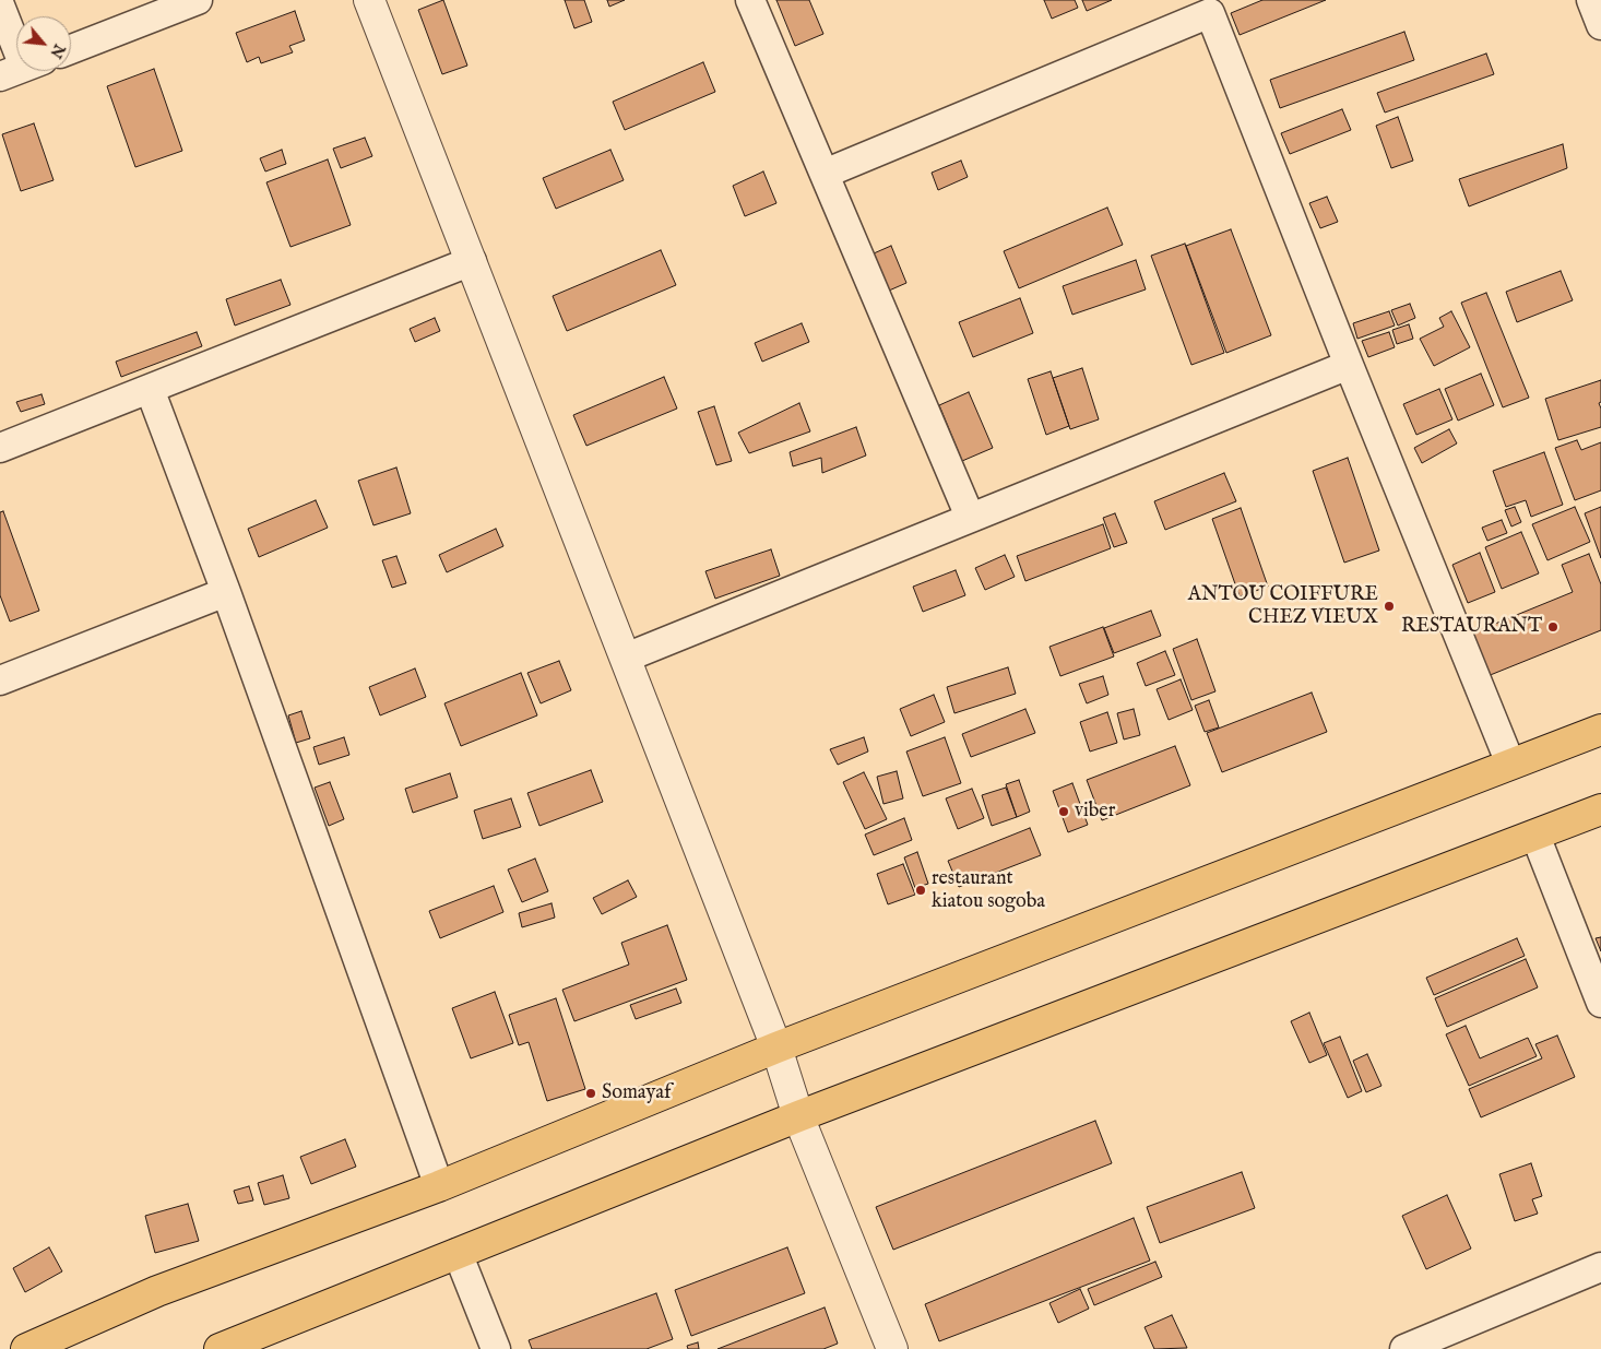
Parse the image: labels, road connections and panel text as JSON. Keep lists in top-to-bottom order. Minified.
{"places":["ANTOU COIFFURE CHEZ VIEUX","RESTAURANT","viber","restaurant kiatou sogoba","Somayaf"],"north":"bottom right"}
